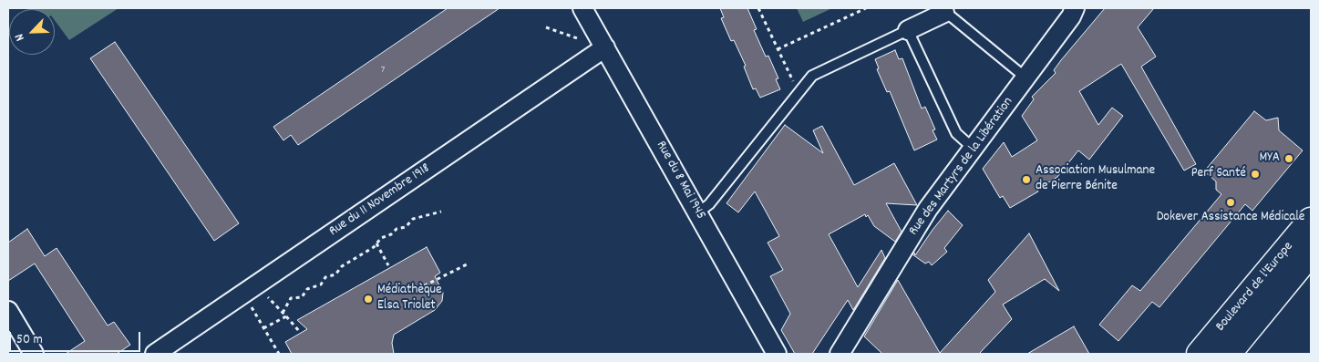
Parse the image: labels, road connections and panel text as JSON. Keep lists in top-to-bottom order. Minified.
{"streets":{"main road":["Boulevard de l'Europe"],"street":["Rue des Martyrs de la Libération","Rue du 8 Mai 1945","Rue du 11 Novembre 1918"]},"crossings":[["Rue du 8 Mai 1945","Rue du 11 Novembre 1918"]],"places":["MYA","Perf Santé","Association Musulmane de Pierre Bénite","Dokever Assistance Médicale","Médiathèque Elsa Triolet"],"house_numbers":["7"],"scale_bar":"50 m","north":"bottom left"}
